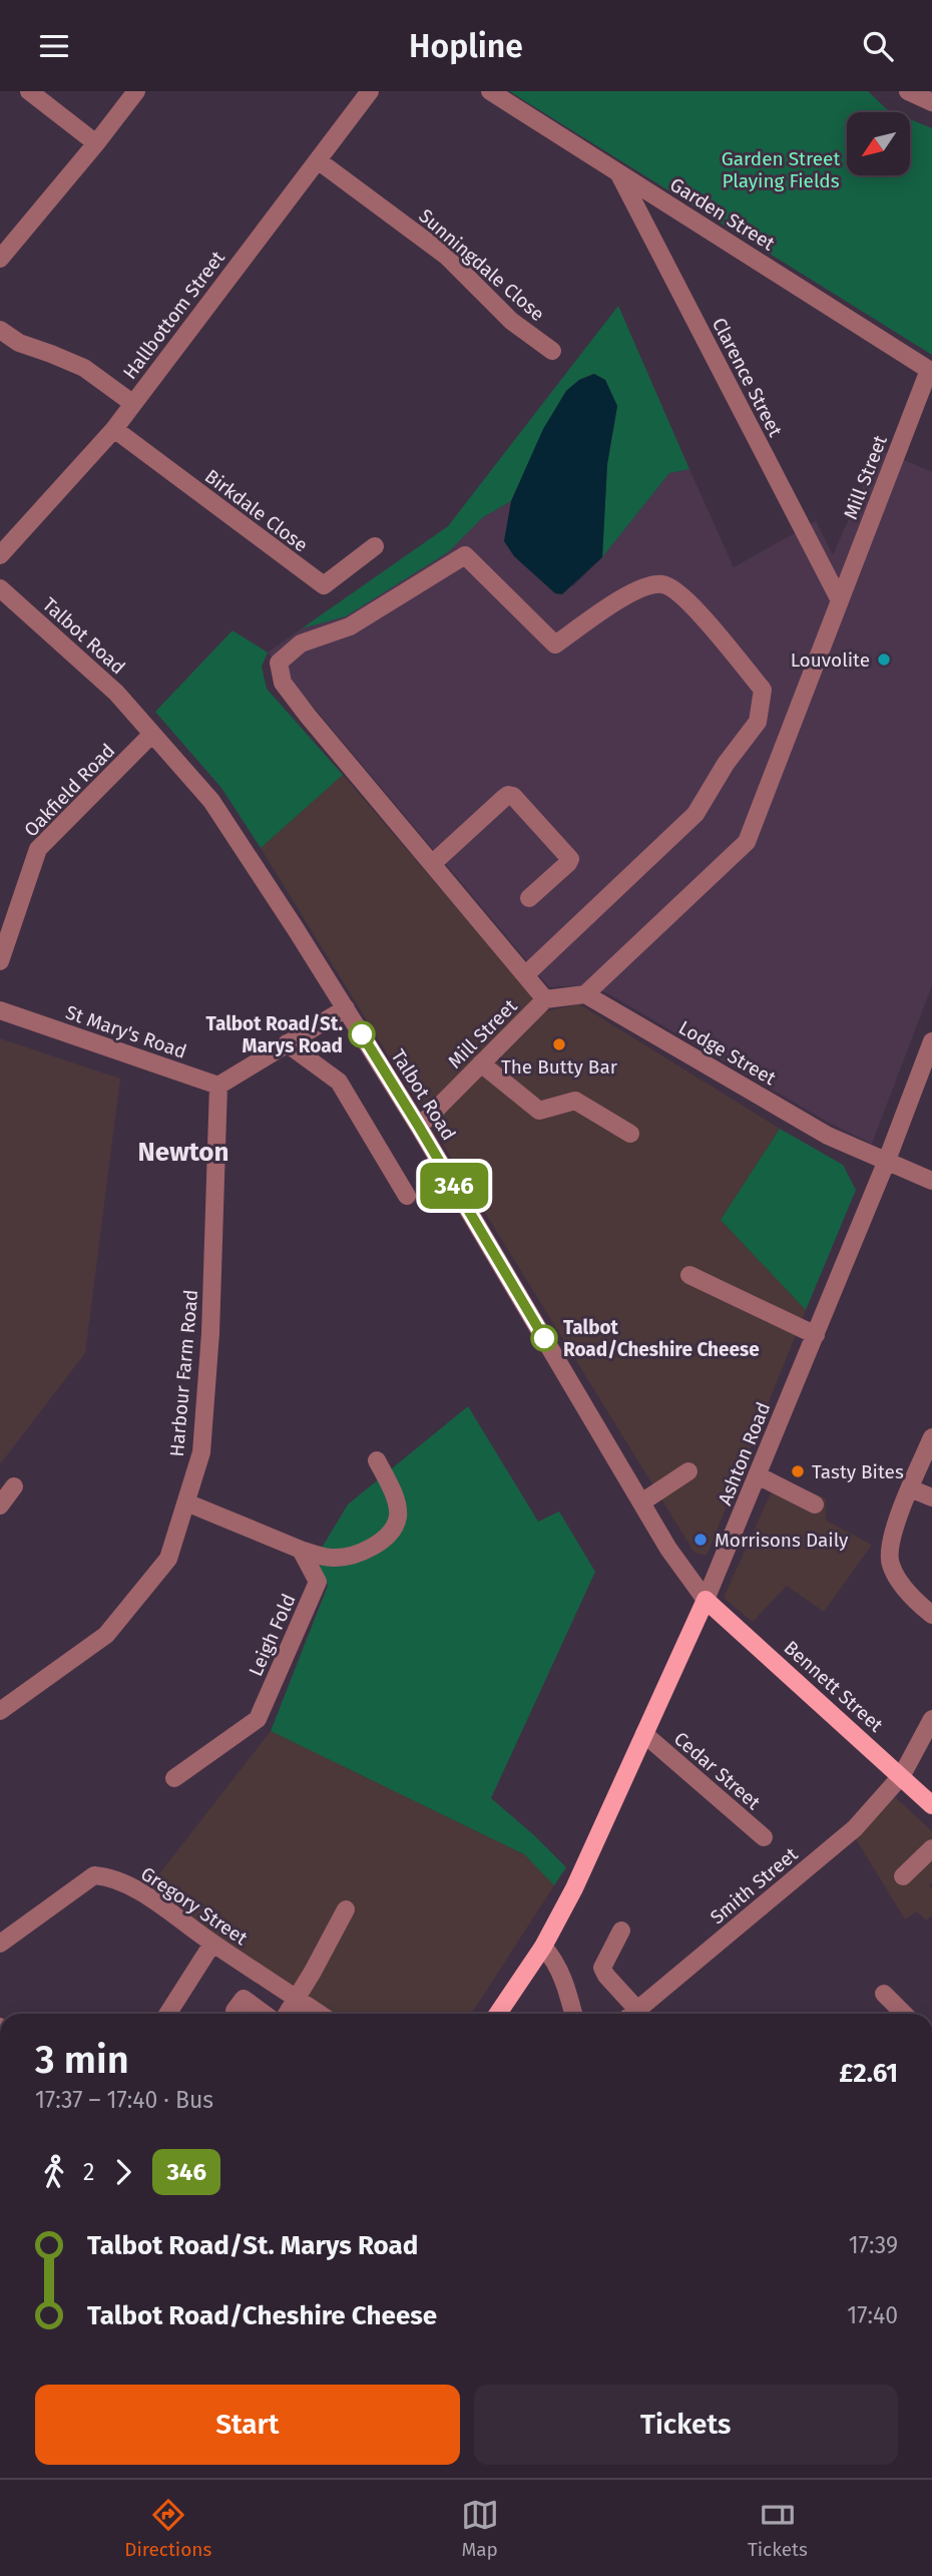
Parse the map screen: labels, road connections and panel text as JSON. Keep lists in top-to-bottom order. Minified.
{"streets":{"main road":["Ashton Road","Bennett Street"],"street":["Garden Street","Sunningdale Close","Hallbottom Street","Clarence Street","Mill Street","Birkdale Close","Talbot Road","Oakfield Road","St Mary's Road","Lodge Street","Harbour Farm Road","Leigh Fold","Cedar Street","Smith Street","Gregory Street"]},"crossings":[["Garden Street","Clarence Street"],["Garden Street","Mill Street"],["Sunningdale Close","Hallbottom Street"],["Hallbottom Street","Birkdale Close"],["Clarence Street","Mill Street"],["Mill Street","Talbot Road"],["Mill Street","Lodge Street"],["Talbot Road","Oakfield Road"],["Talbot Road","Ashton Road"],["Talbot Road","Bennett Street"],["St Mary's Road","Harbour Farm Road"],["Lodge Street","Ashton Road"],["Ashton Road","Bennett Street"],["Ashton Road","Cedar Street"],["Bennett Street","Smith Street"]],"districts":["Newton"],"parks":["Garden Street Playing Fields"],"places":["Louvolite","Talbot Road/St. Marys Road","The Butty Bar","Talbot Road/Cheshire Cheese","Tasty Bites","Morrisons Daily"],"lines":["bus line 346"],"north":"bottom left","page":{"header":"Hopline","on_map":"346","heading":["3 min","17:37 – 17:40 · Bus","£2.61"],"legs":["2","346"],"list":[{"name":"Talbot Road/St. Marys Road","value":"17:39"},{"name":"Talbot Road/Cheshire Cheese","value":"17:40"}],"buttons":["Start","Tickets"],"tabs":["Directions","Map","Tickets"]}}
